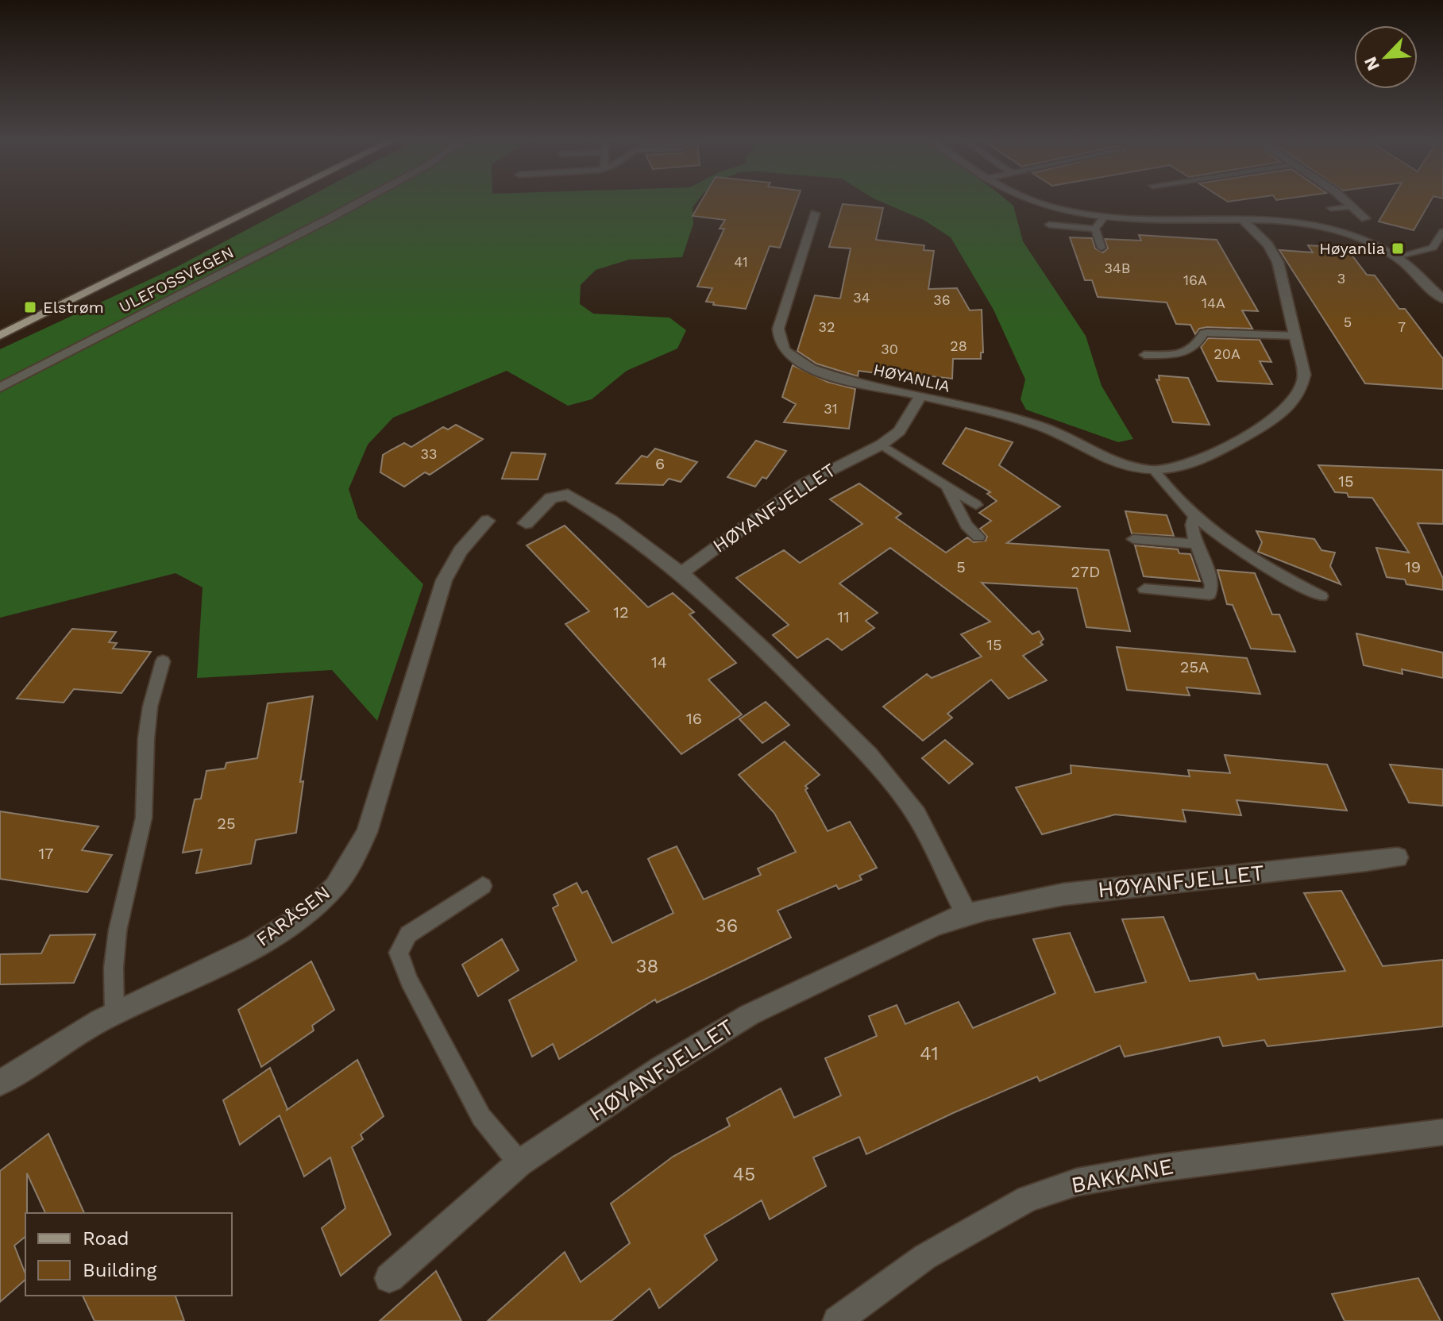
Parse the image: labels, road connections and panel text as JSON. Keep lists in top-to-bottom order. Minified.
{"streets":{"street":["ULEFOSSVEGEN","HØYANLIA","HØYANFJELLET","FARÅSEN","BAKKANE"]},"crossings":[["HØYANLIA","HØYANFJELLET"]],"places":{"transit":["Høyanlia","Elstrøm"]},"house_numbers":["41","34B","3","16A","34","36","14A","5","32","7","28","30","20A","31","33","6","15","5","19","27D","12","11","15","14","25A","16","25","17","36","38","41","45"],"legend":["Road","Building"],"north":"bottom left"}
